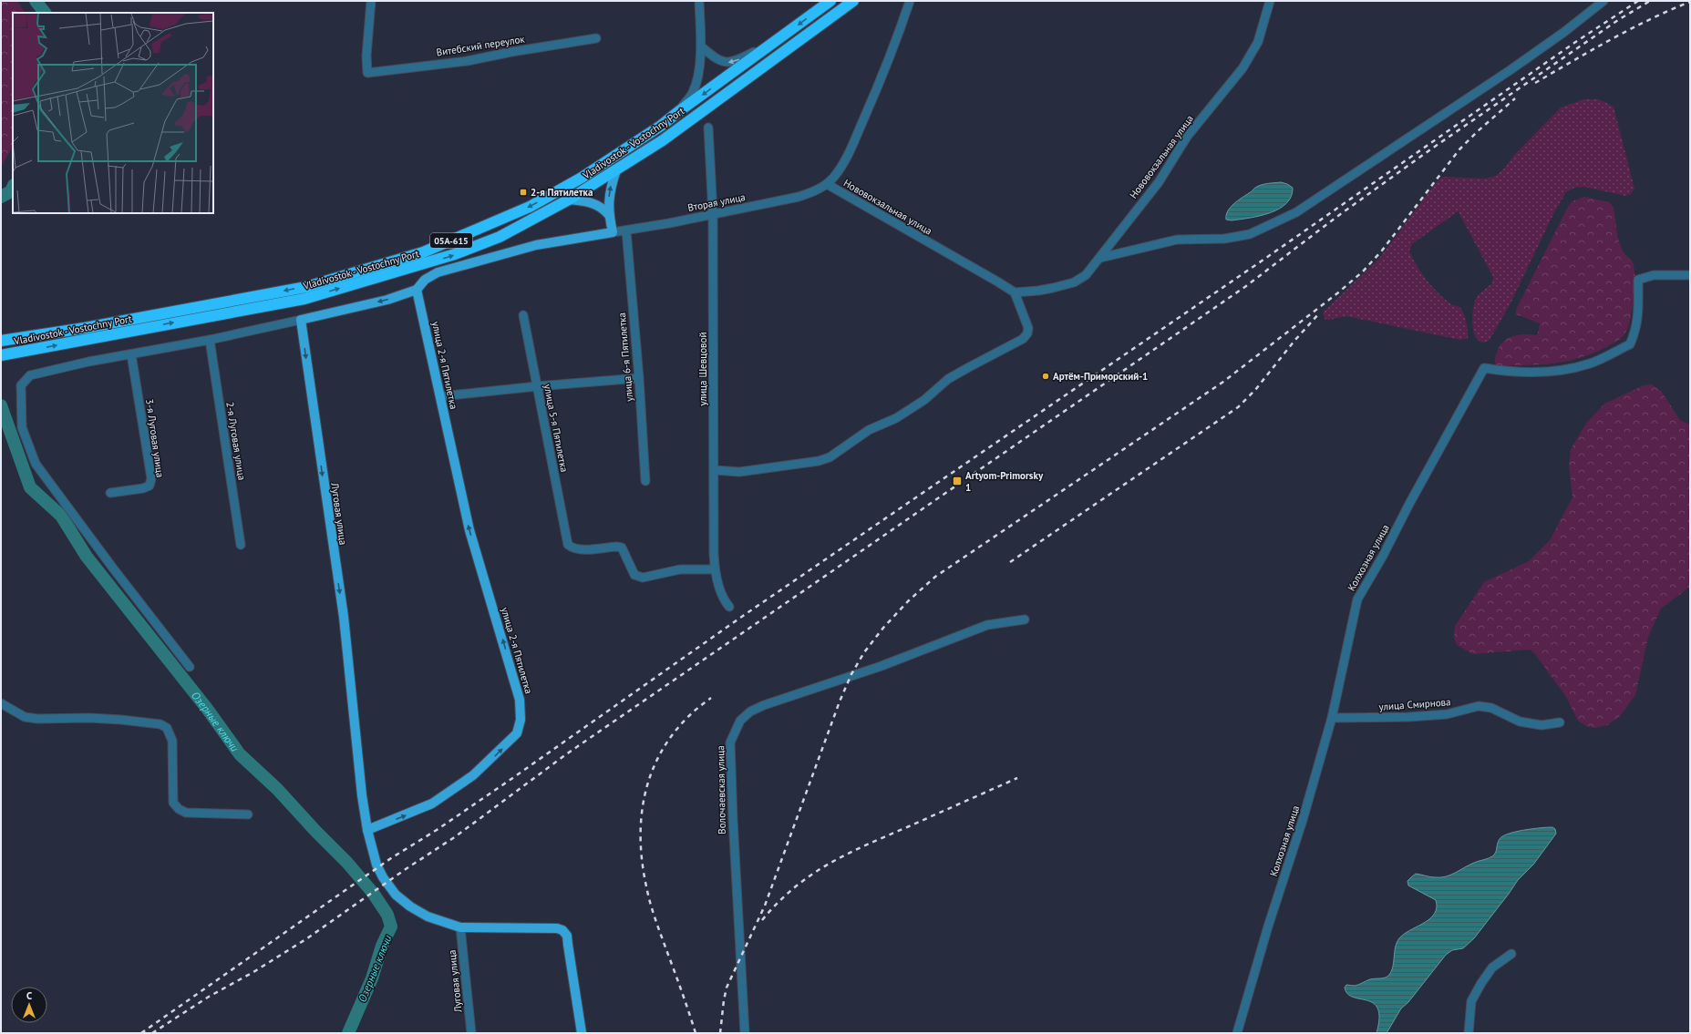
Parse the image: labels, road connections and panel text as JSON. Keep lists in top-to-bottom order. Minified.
{"streets":{"highway":["Vladivostok - Vostochny Port","05А-615"],"main road":["Вторая улица","улица 2-я Пятилетка","Луговая улица"],"street":["Витебский переулок","Нововокзальная улица","улица 6-я Пятилетка","улица Шевцовой","улица 5-я Пятилетка","3-я Луговая улица","2-я Луговая улица","Колхозная улица","улица Смирнова","Волочаевская улица"]},"crossings":[["Нововокзальная улица","Вторая улица"],["Вторая улица","улица 6-я Пятилетка"],["Вторая улица","улица 2-я Пятилетка"],["Вторая улица","улица Шевцовой"],["улица 2-я Пятилетка","Луговая улица"],["улица Шевцовой","улица 5-я Пятилетка"],["Колхозная улица","улица Смирнова"]],"one_way":["улица 2-я Пятилетка","Луговая улица"],"water":["Озерные ключи"],"places":{"transit":["2-я Пятилетка","Artyom-Primorsky 1"],"other":["Артём-Приморский-1"]},"north":"top"}
